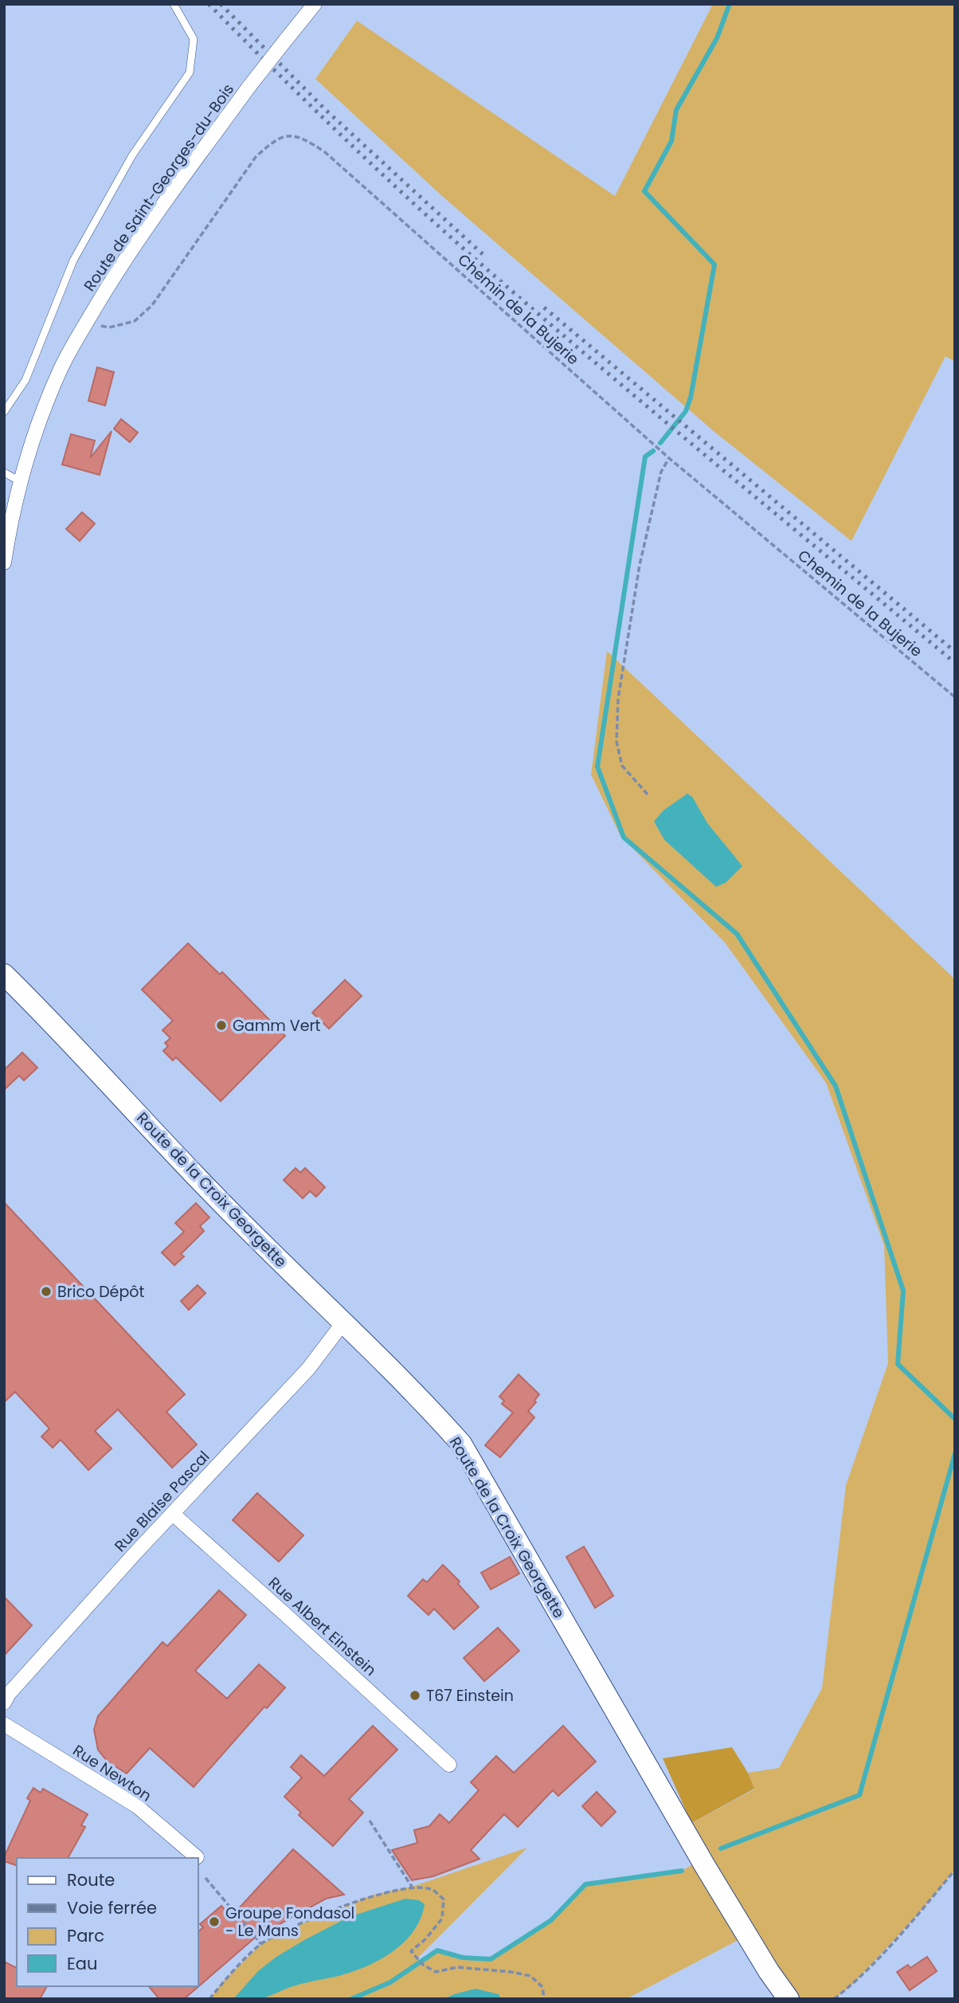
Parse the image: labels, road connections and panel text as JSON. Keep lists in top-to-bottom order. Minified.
{"streets":{"street":["Route de Saint-Georges-du-Bois","Route de la Croix Georgette","Rue Blaise Pascal","Rue Albert Einstein","Rue Newton"],"path":["Chemin de la Bujerie"]},"crossings":[["Route de Saint-Georges-du-Bois","Chemin de la Bujerie"],["Route de la Croix Georgette","Rue Blaise Pascal"],["Rue Blaise Pascal","Rue Albert Einstein"]],"places":["Gamm Vert","Brico Dépôt","T67 Einstein","Groupe Fondasol - Le Mans"],"legend":["Route","Voie ferrée","Parc","Eau"]}
